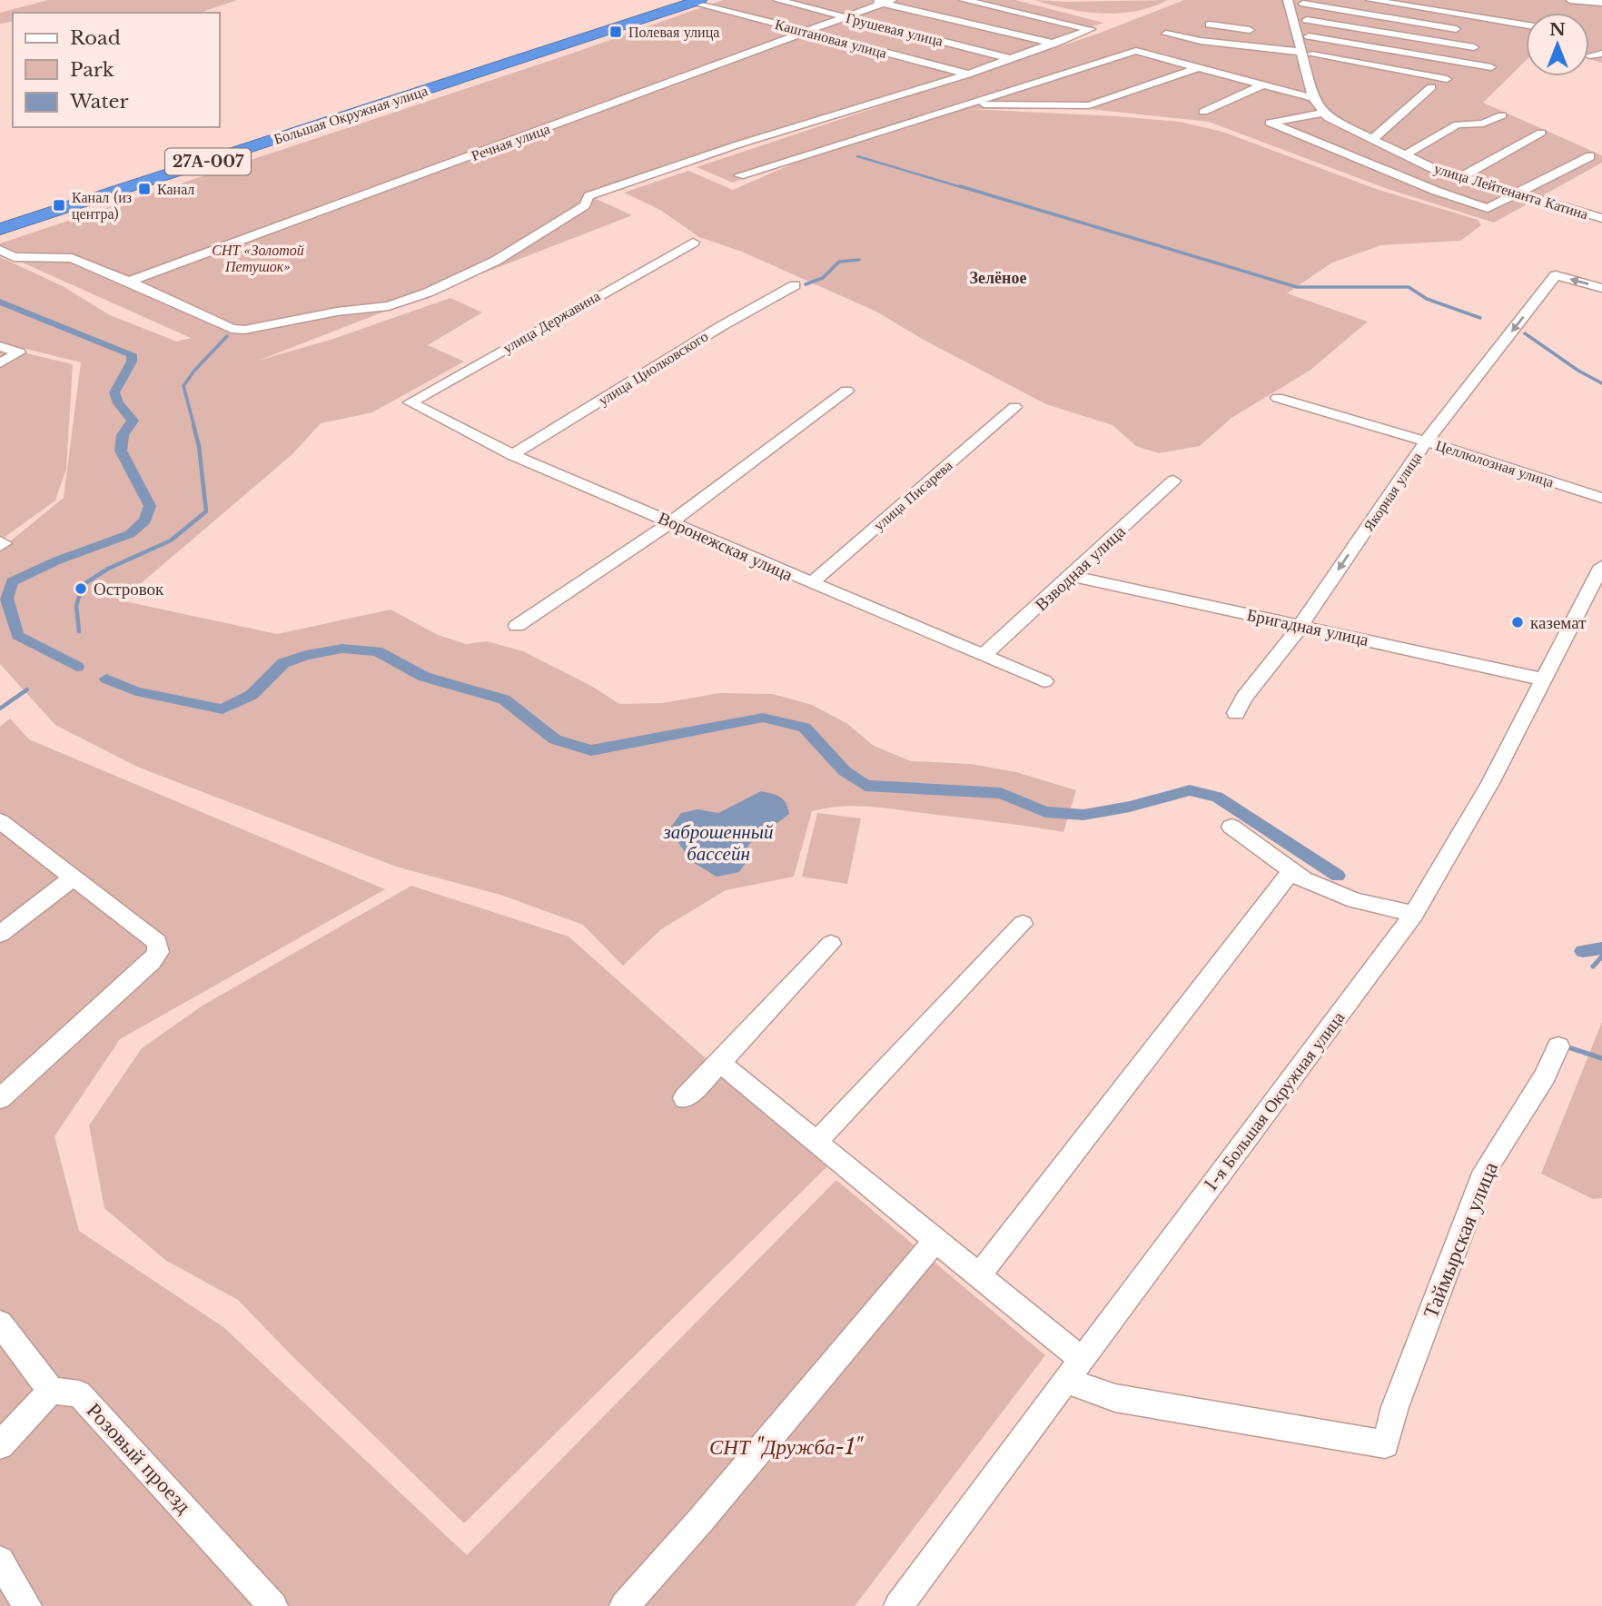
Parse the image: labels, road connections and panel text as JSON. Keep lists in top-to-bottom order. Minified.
{"streets":{"highway":["Большая Окружная улица","27А-007"],"street":["Грушевая улица","Каштановая улица","Речная улица","улица Лейтенанта Катина","улица Державина","улица Циолковского","Целлюлозная улица","Якорная улица","улица Писарева","Воронежская улица","Взводная улица","Бригадная улица","1-я Большая Окружная улица","Таймырская улица","Розовый проезд"]},"crossings":[["Грушевая улица","Речная улица"],["Каштановая улица","Большая Окружная улица"],["Каштановая улица","Речная улица"],["улица Державина","Воронежская улица"],["улица Циолковского","Воронежская улица"],["Целлюлозная улица","Якорная улица"],["Якорная улица","Бригадная улица"],["улица Писарева","Воронежская улица"],["Воронежская улица","Взводная улица"],["Взводная улица","Бригадная улица"],["Бригадная улица","1-я Большая Окружная улица"],["1-я Большая Окружная улица","Таймырская улица"]],"districts":["Зелёное"],"water":["заброшенный бассейн"],"parks":["СНТ «Золотой Петушок»","СНТ \"Дружба-1\""],"places":{"transit":["Полевая улица","Канал","Канал (из центра)"],"other":["Островок","каземат"]},"legend":["Road","Park","Water"],"north":"top"}
